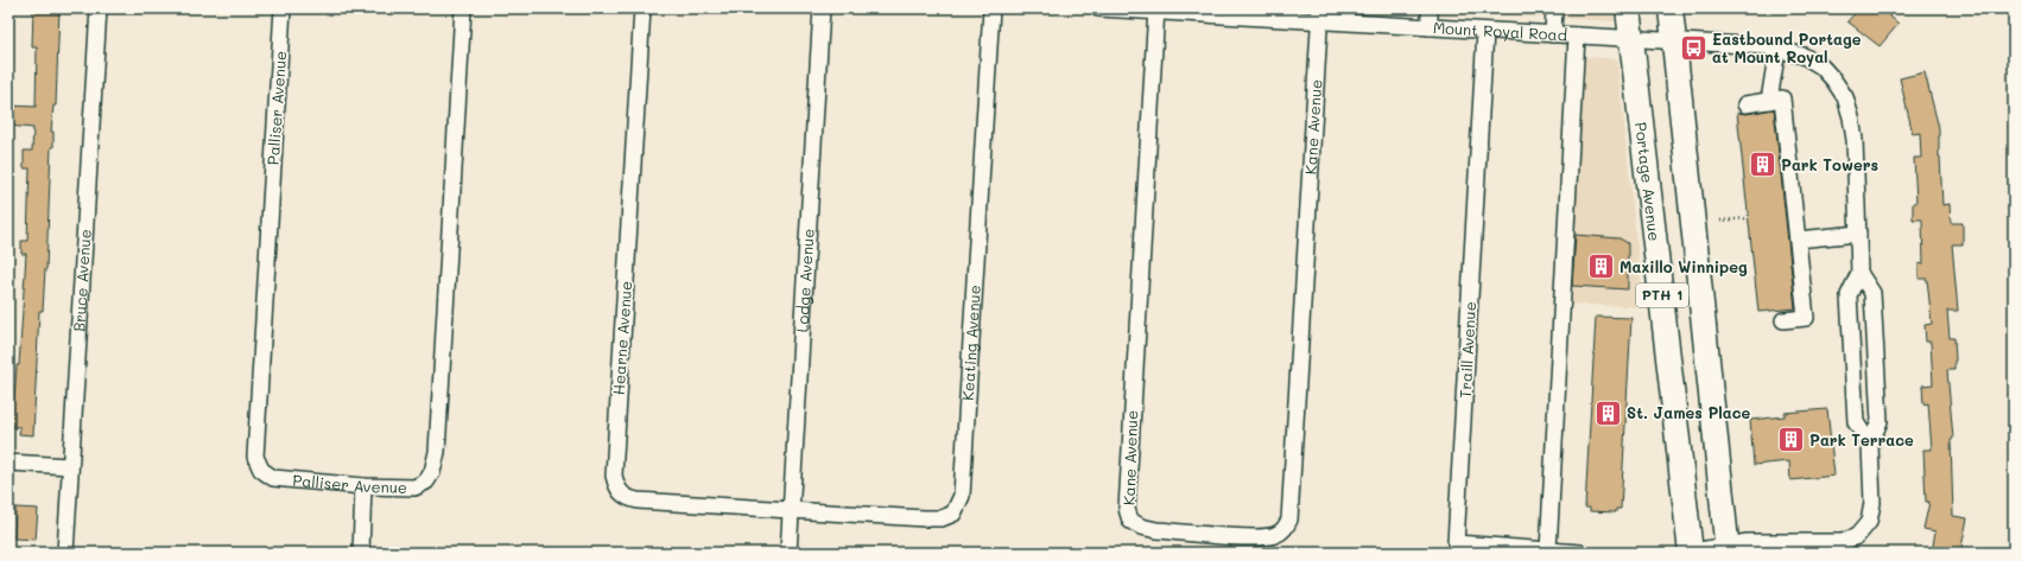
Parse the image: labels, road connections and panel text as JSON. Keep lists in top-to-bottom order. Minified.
{"streets":{"highway":["Portage Avenue","PTH 1"],"street":["Mount Royal Road","Palliser Avenue","Kane Avenue","Lodge Avenue","Bruce Avenue","Hearne Avenue","Keating Avenue","Traill Avenue"]},"crossings":[["Mount Royal Road","Kane Avenue"],["Mount Royal Road","Portage Avenue"],["Mount Royal Road","PTH 1"],["Mount Royal Road","Traill Avenue"],["Lodge Avenue","Hearne Avenue"],["Lodge Avenue","Keating Avenue"],["Hearne Avenue","Keating Avenue"]],"places":{"bus stop":["Eastbound Portage at Mount Royal"],"building":["Park Towers","Maxillo Winnipeg","St. James Place","Park Terrace"]}}
